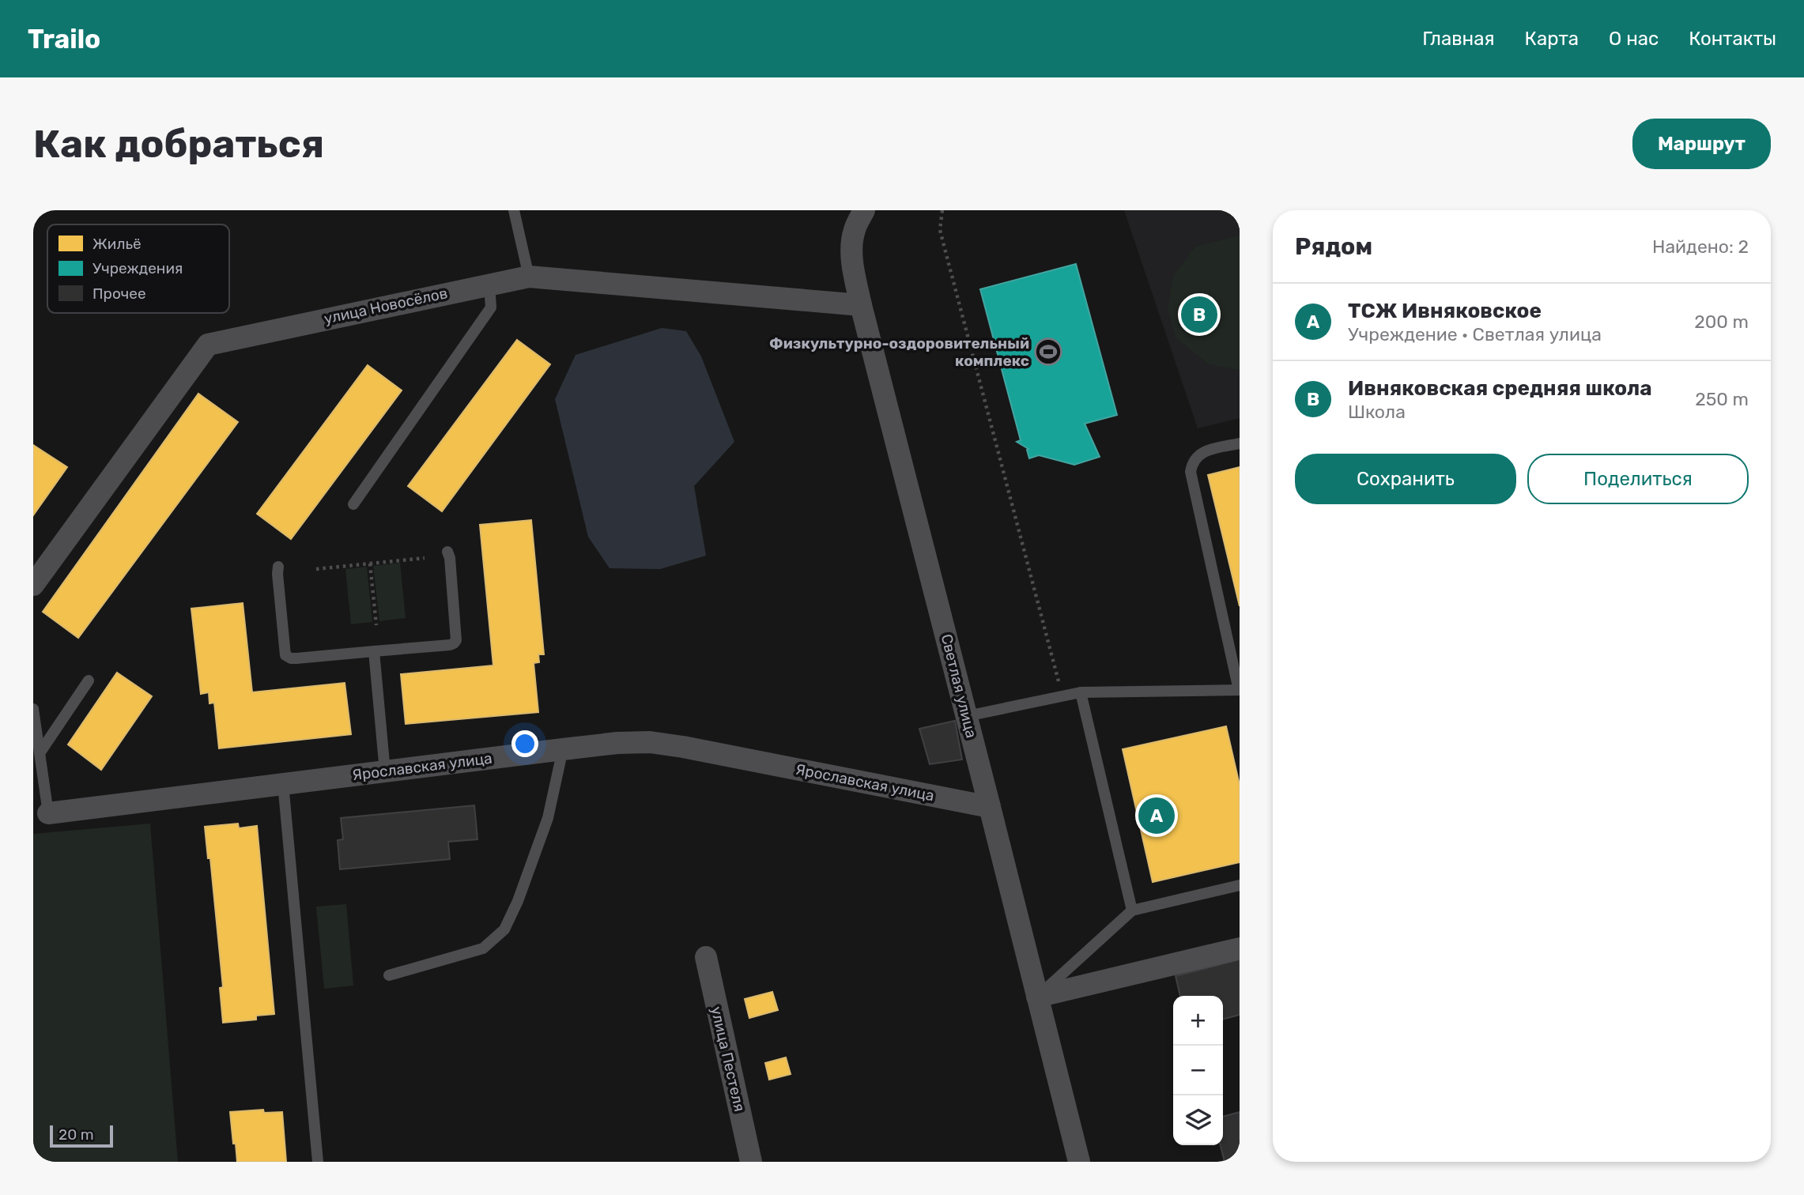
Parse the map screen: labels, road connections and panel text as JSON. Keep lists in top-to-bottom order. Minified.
{"streets":{"street":["улица Новосёлов","Светлая улица","Ярославская улица","улица Пестеля"]},"crossings":[["улица Новосёлов","Светлая улица"],["Светлая улица","Ярославская улица"]],"places":{"sports":["Физкультурно-оздоровительный комплекс"]},"legend":["Жильё","Учреждения","Прочее"],"scale_bar":"20 m","page":{"header":"Trailo","nav":["Главная","Карта","О нас","Контакты"],"buttons":["Маршрут",["Сохранить","Поделиться"]],"title":"Как добраться","heading":["Рядом","Найдено: 2"],"list":[{"mark":"A","name":"ТСЖ Ивняковское","note":"Учреждение · Светлая улица","value":"200 m"},{"mark":"B","name":"Ивняковская средняя школа","note":"Школа","value":"250 m"}],"pins":["B","A"],"map_buttons":["+","−"],"scale":"20 m"}}
